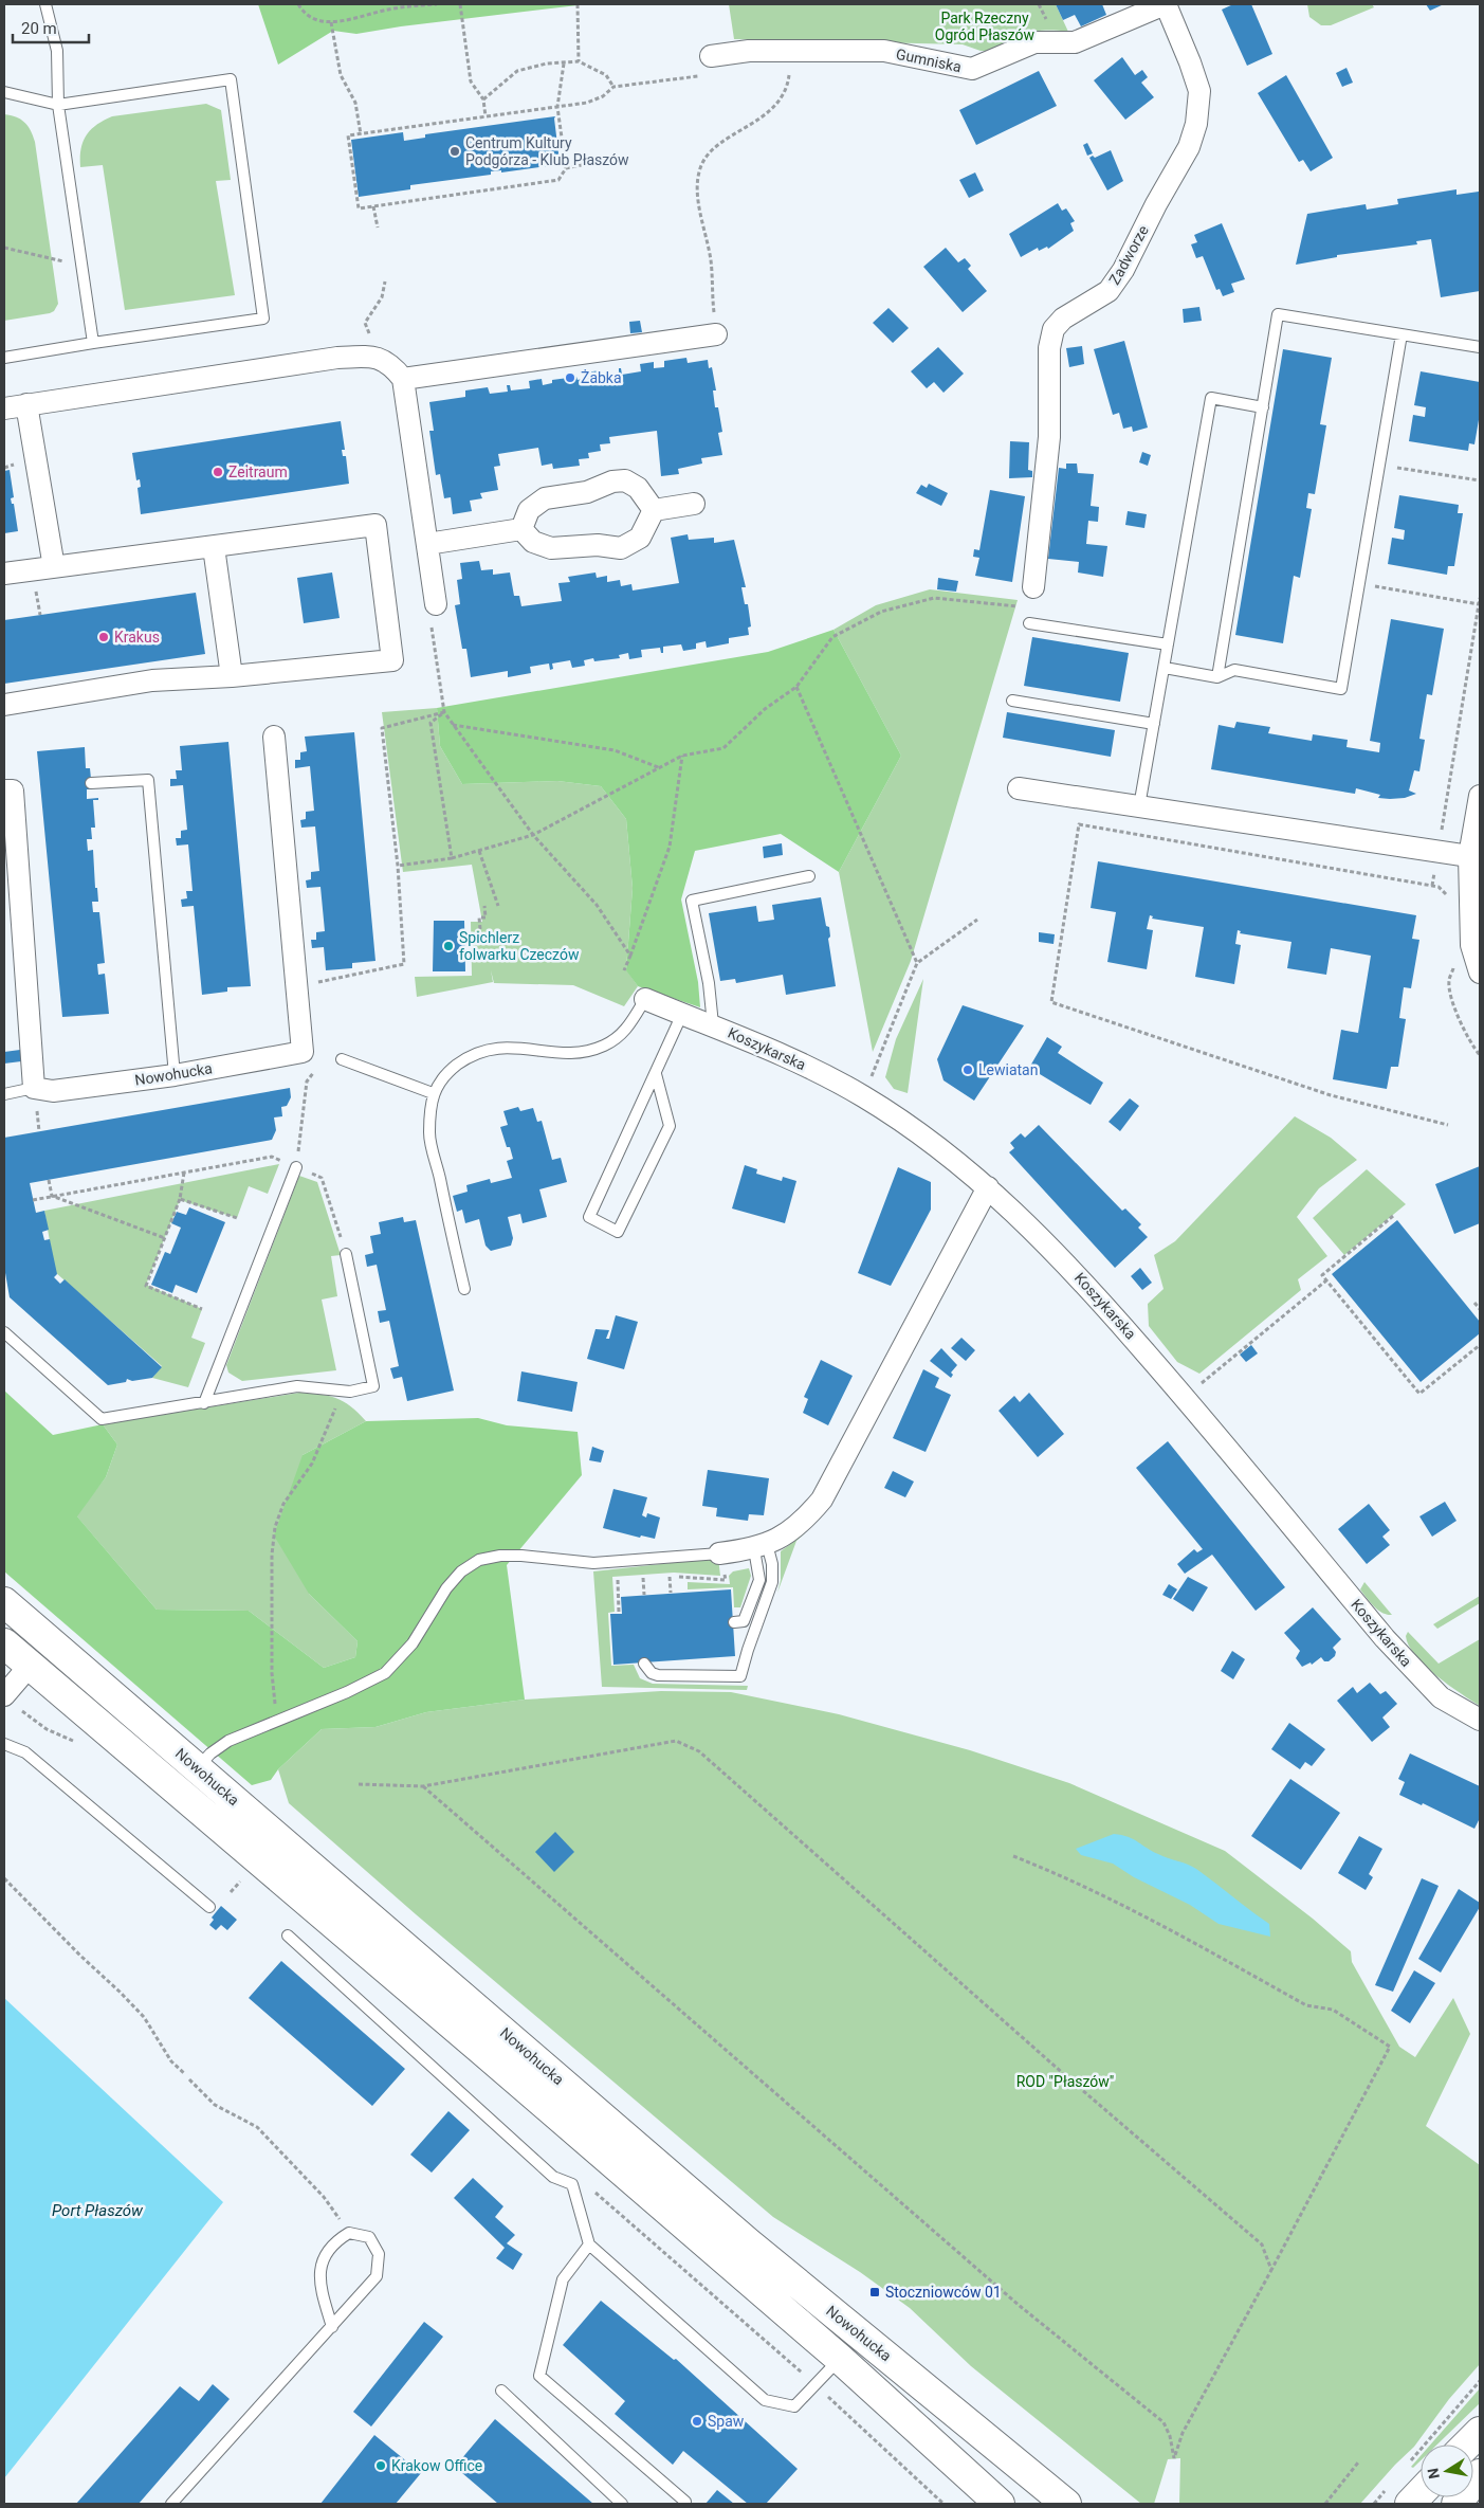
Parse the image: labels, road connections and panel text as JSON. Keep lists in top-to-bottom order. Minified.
{"streets":{"main road":["Nowohucka"],"street":["Gumniska","Zadworze","Koszykarska"]},"crossings":[["Gumniska","Zadworze"]],"water":["Port Płaszów"],"parks":["Park Rzeczny Ogród Płaszów","ROD \"Płaszów\""],"places":{"other":["Centrum Kultury Podgórza - Klub Płaszów","Żabka","Zeitraum","Krakus","Spichlerz folwarku Czeczów","Lewiatan","Spaw","Krakow Office"],"transit":["Stoczniowców 01"]},"scale_bar":"20 m","north":"left"}
